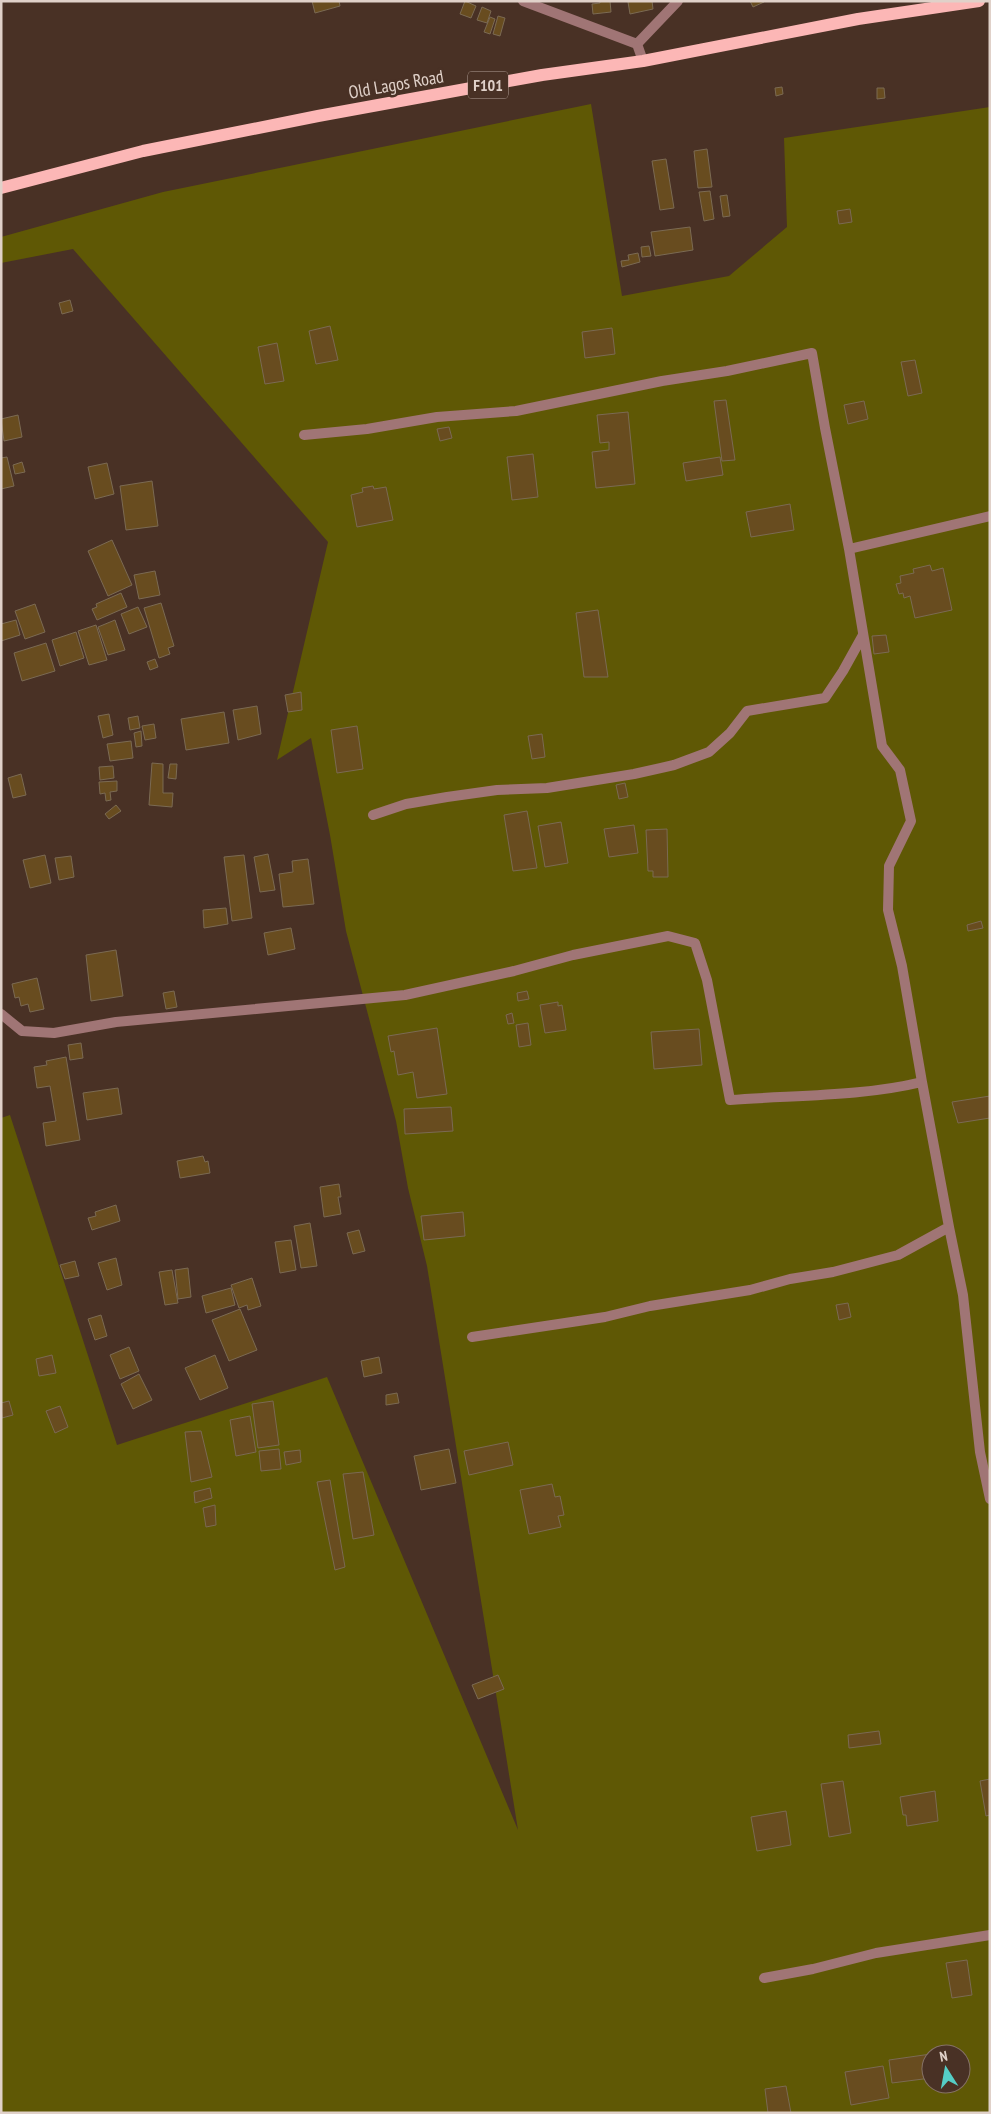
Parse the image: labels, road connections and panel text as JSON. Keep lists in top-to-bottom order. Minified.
{"streets":{"main road":["Old Lagos Road","F101"]},"north":"top"}
